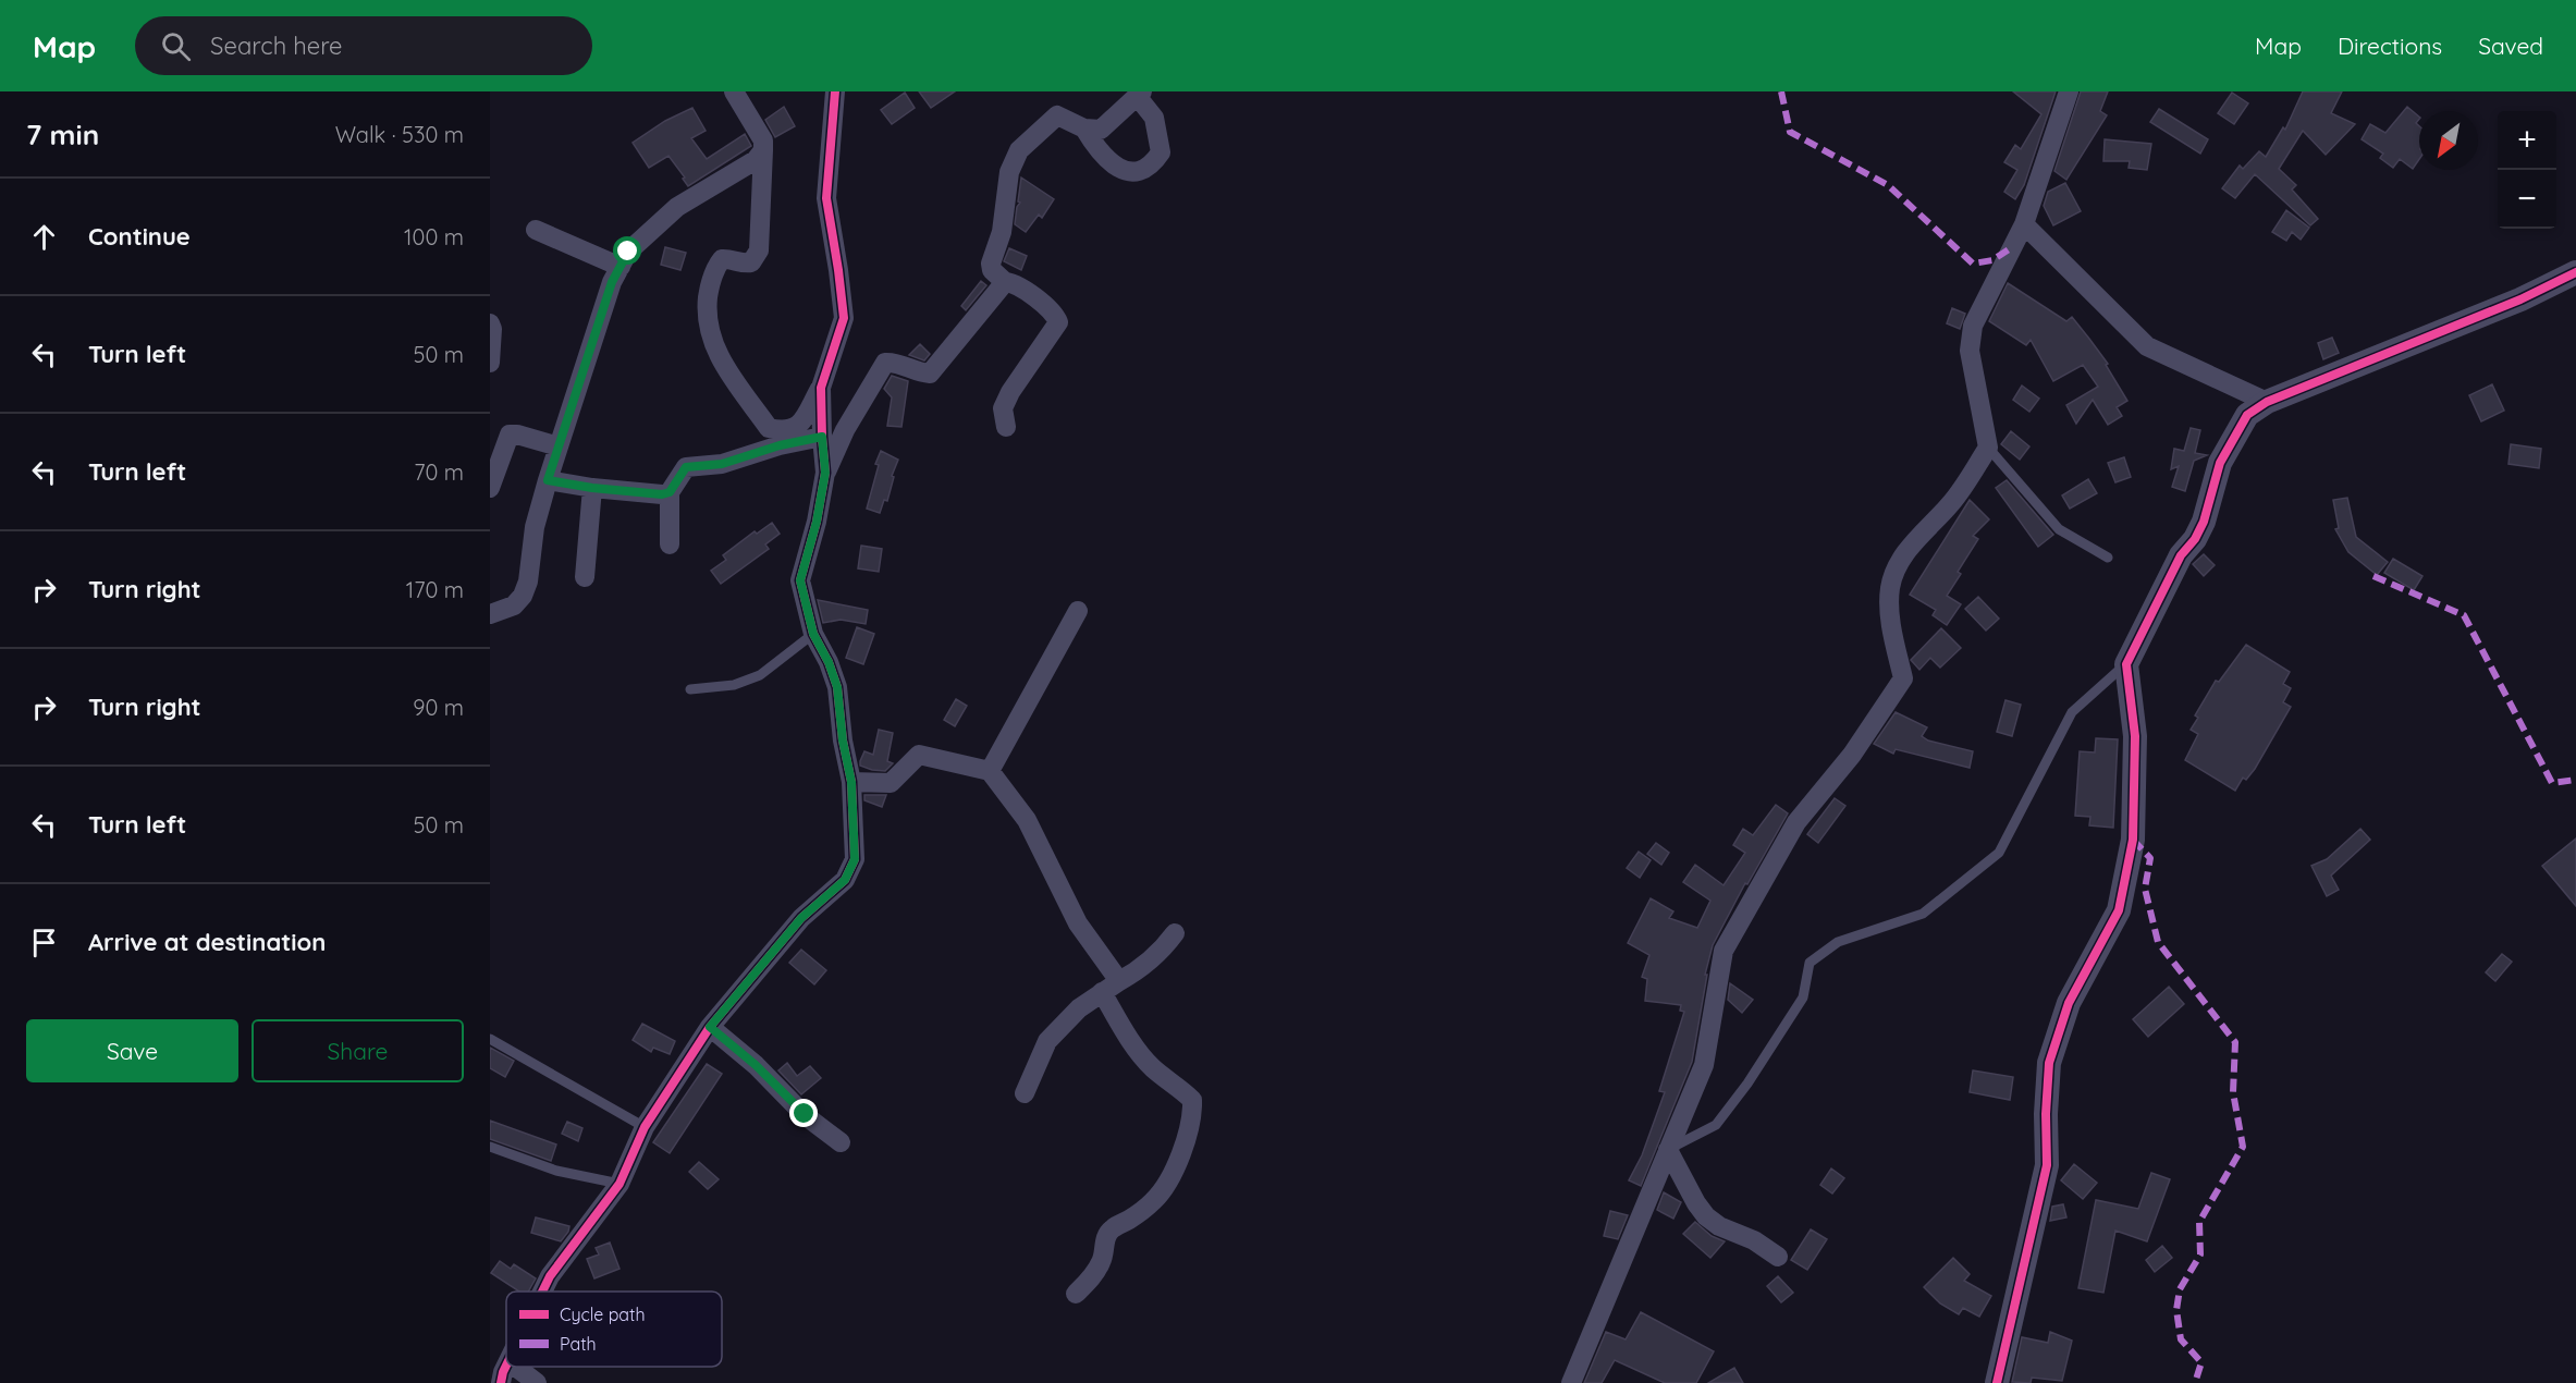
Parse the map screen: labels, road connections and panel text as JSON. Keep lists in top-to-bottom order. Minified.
{"legend":["Cycle path","Path"],"north":"bottom left","page":{"header":"Map","search":"Search here","nav":["Map","Directions","Saved"],"heading":["7 min","Walk · 530 m"],"map_buttons":["+","−"],"list":[["Continue","100 m"],["Turn left","50 m"],["Turn left","70 m"],["Turn right","170 m"],["Turn right","90 m"],["Turn left","50 m"],"Arrive at destination"],"buttons":["Save","Share"]}}
